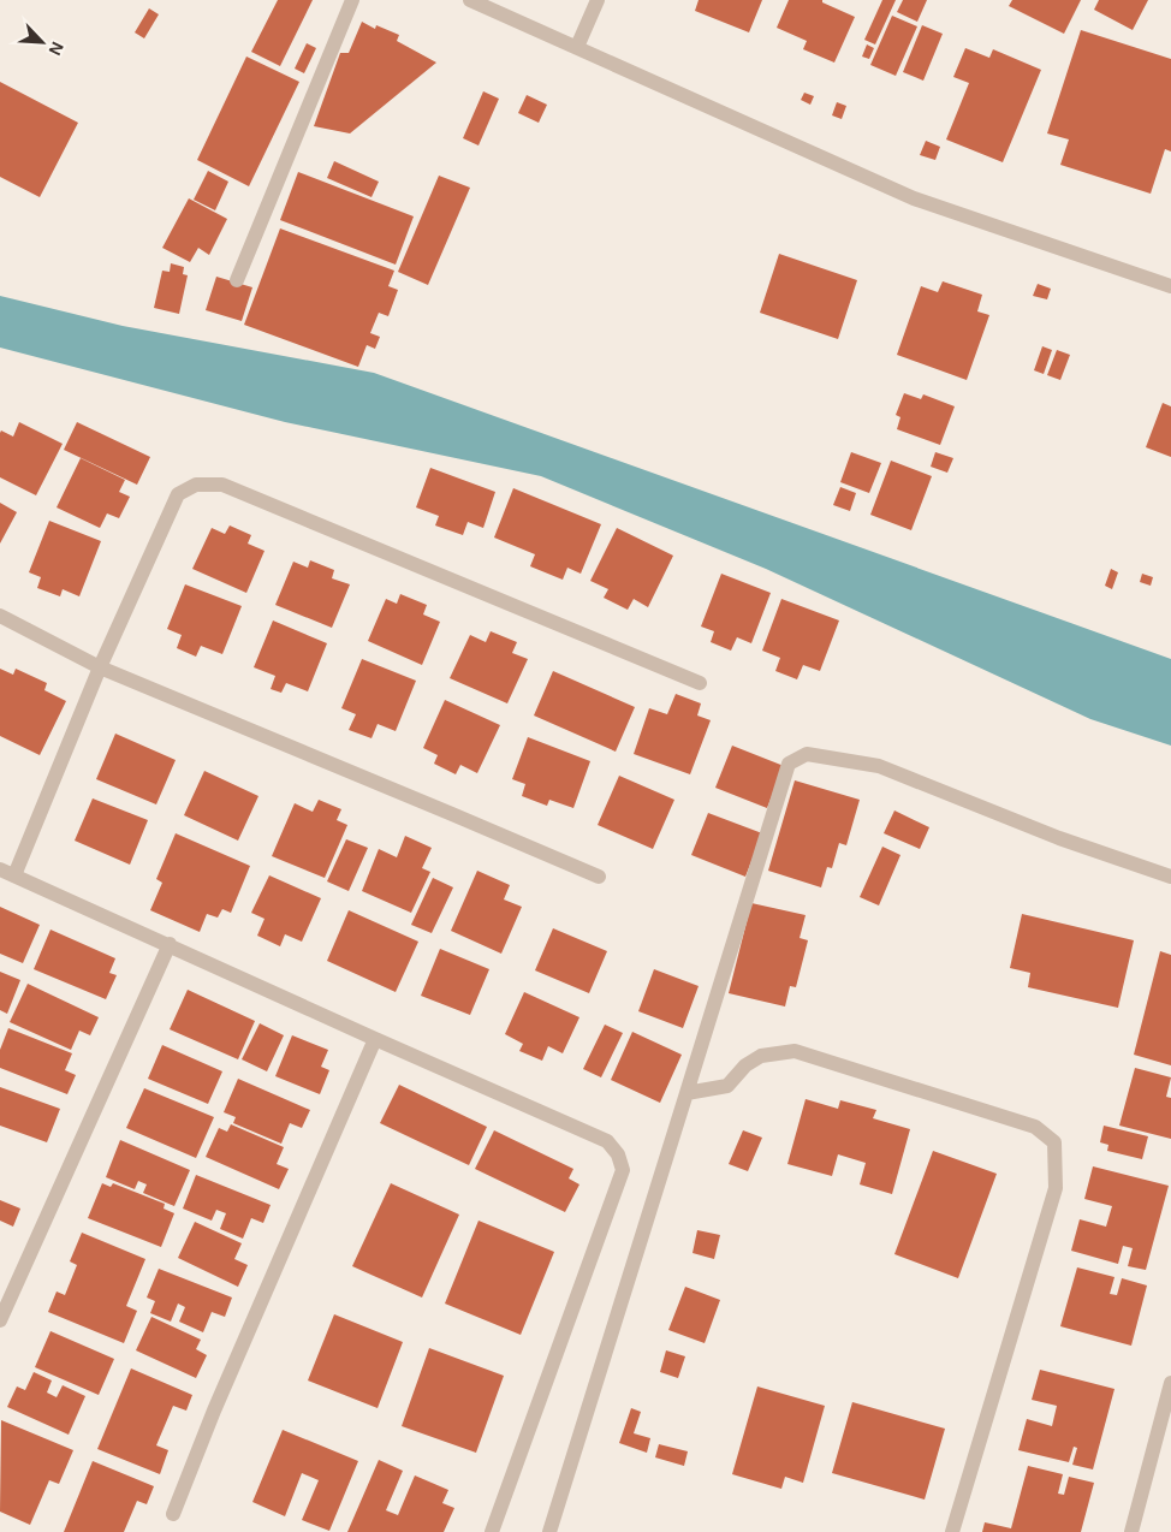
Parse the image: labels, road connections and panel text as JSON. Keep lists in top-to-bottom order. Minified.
{"north":"bottom right"}
